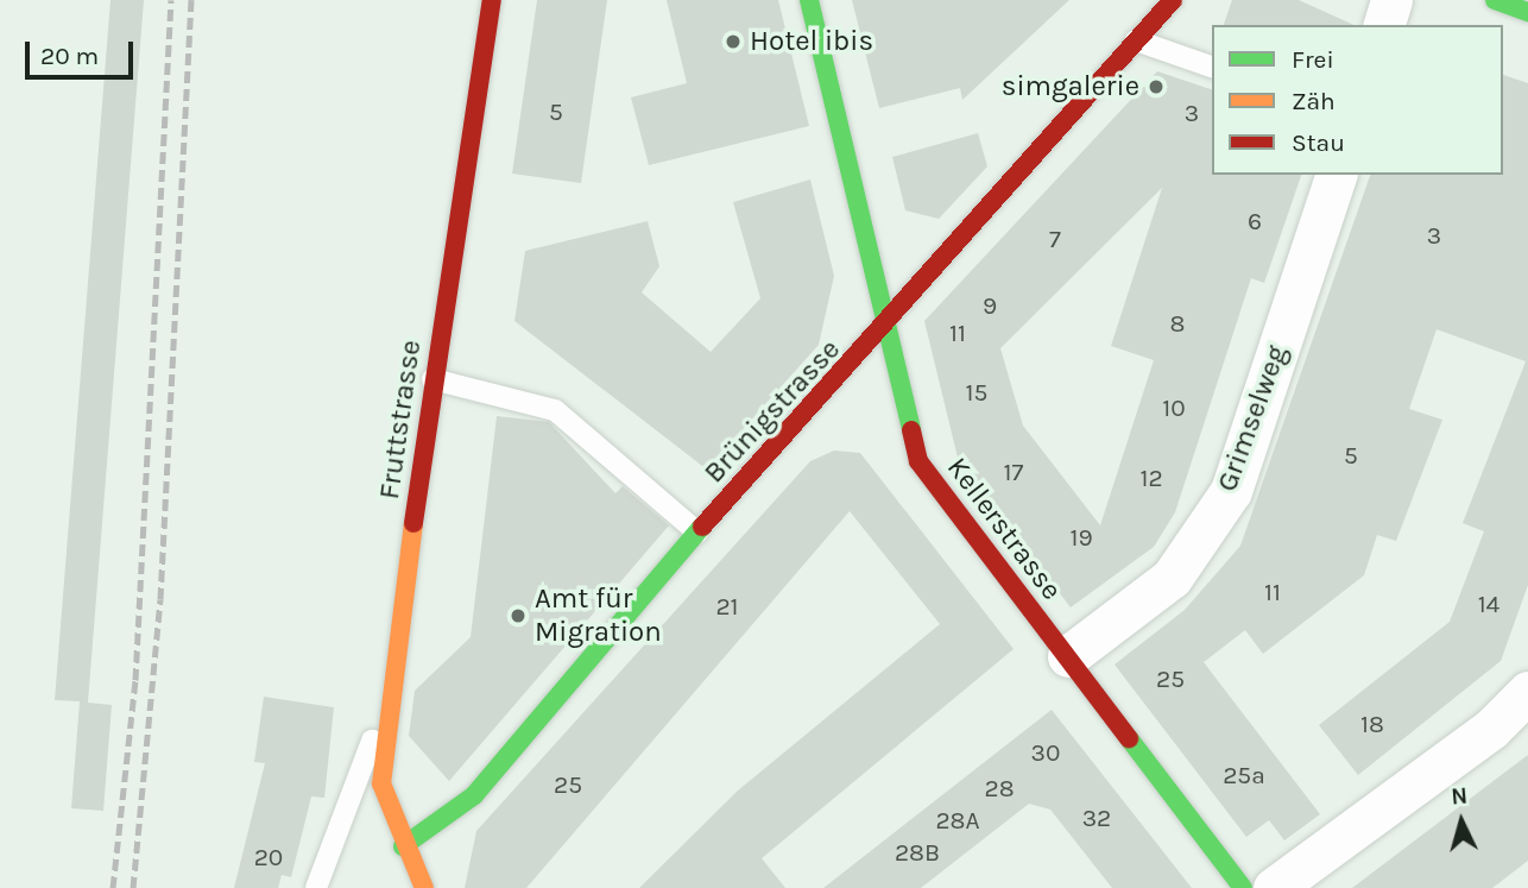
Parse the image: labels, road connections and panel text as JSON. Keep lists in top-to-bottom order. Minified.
{"streets":{"street":["Brünigstrasse","Grimselweg","Fruttstrasse","Kellerstrasse"]},"crossings":[["Brünigstrasse","Fruttstrasse"],["Brünigstrasse","Kellerstrasse"],["Grimselweg","Kellerstrasse"]],"places":["Hotel ibis","simgalerie","Amt für Migration"],"house_numbers":["5","3","6","3","7","9","8","11","15","10","5","17","12","19","11","14","21","25","18","30","25a","25","28","32","28A","28B","20"],"legend":["Frei","Zäh","Stau"],"scale_bar":"20 m","north":"top"}
